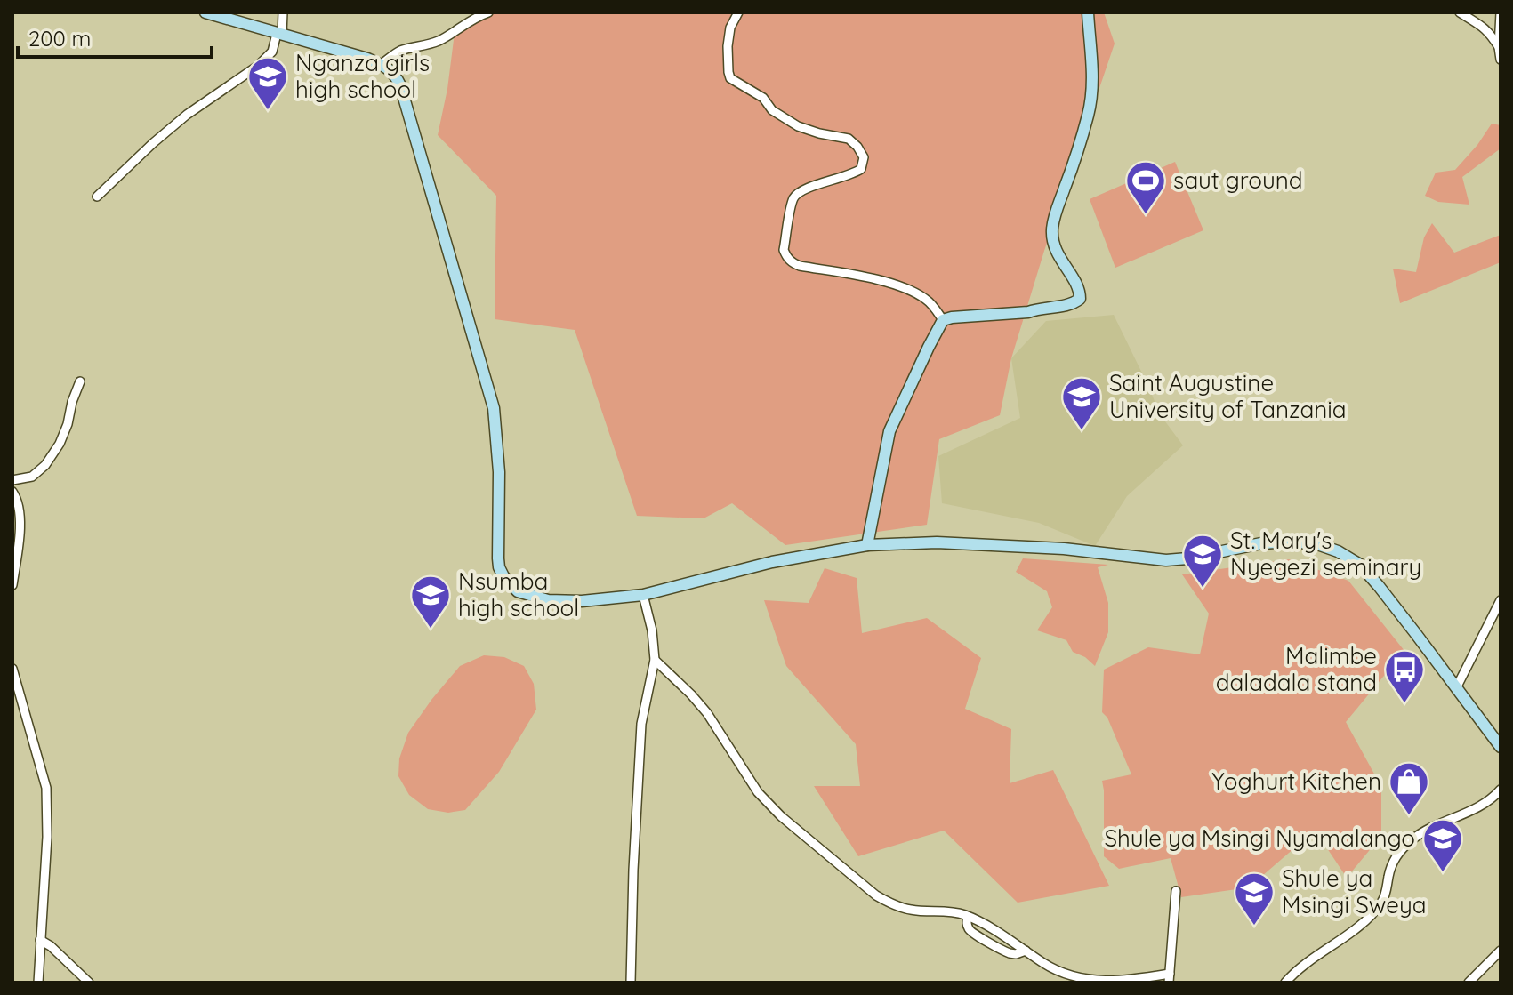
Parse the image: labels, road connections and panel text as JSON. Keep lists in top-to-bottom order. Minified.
{"places":{"school or university":["Nganza girls high school","Saint Augustine University of Tanzania","St. Mary's Nyegezi seminary","Nsumba high school","Shule ya Msingi Nyamalango","Shule ya Msingi Sweya"],"sports":["saut ground"],"bus stop":["Malimbe daladala stand"],"shop":["Yoghurt Kitchen"]},"scale_bar":"200 m"}
